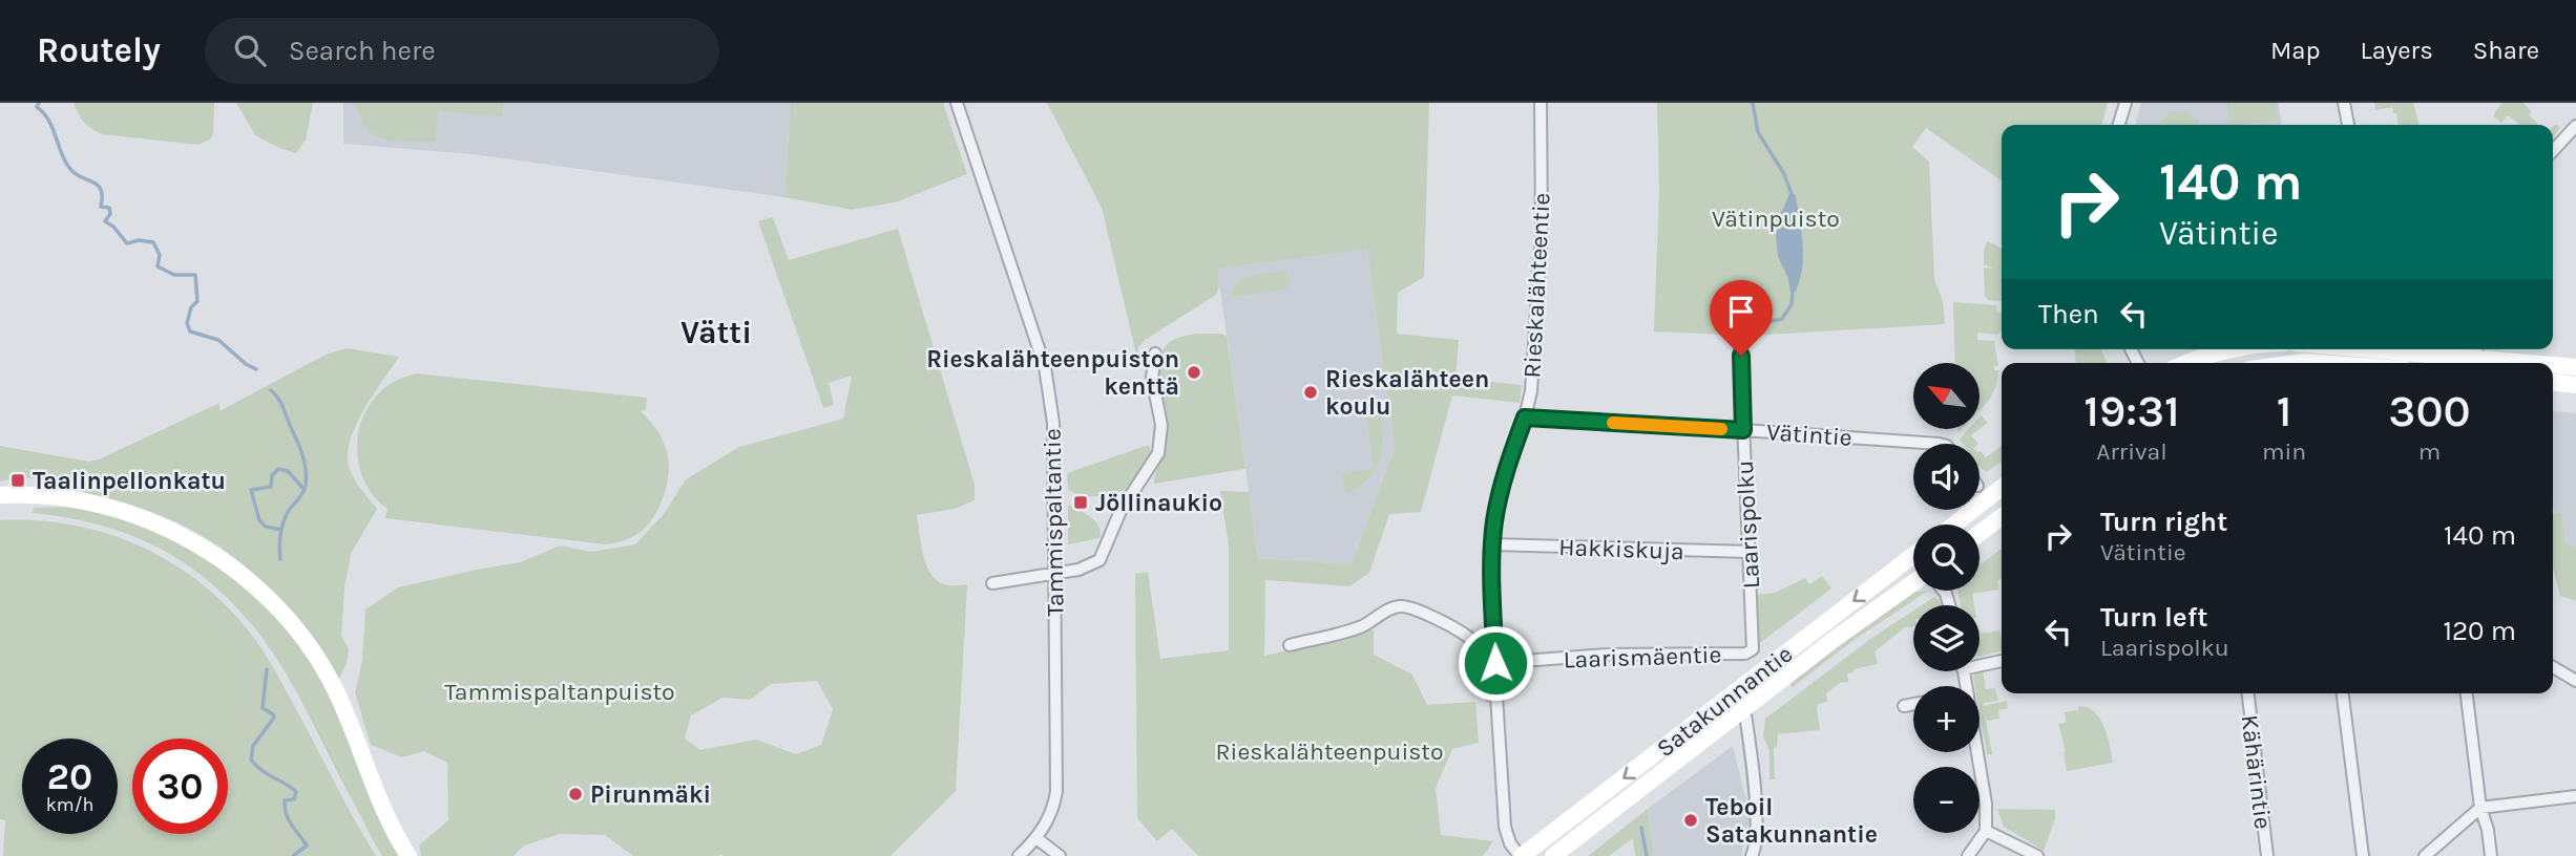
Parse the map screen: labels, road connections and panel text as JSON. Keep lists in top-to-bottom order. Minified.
{"streets":{"main road":["Satakunnantie"],"street":["Rieskalähteentie","Vätintie","Tammispaltantie","Laarispolku","Hakkiskuja","Laarismäentie","Kähärintie"]},"crossings":[["Rieskalähteentie","Vätintie"],["Rieskalähteentie","Hakkiskuja"],["Rieskalähteentie","Laarismäentie"],["Rieskalähteentie","Satakunnantie"],["Vätintie","Laarispolku"],["Laarispolku","Hakkiskuja"],["Laarispolku","Laarismäentie"]],"districts":["Vätti"],"parks":["Vätinpuisto","Tammispaltanpuisto","Rieskalähteenpuisto"],"places":{"other":["Rieskalähteenpuiston kenttä","Rieskalähteen koulu","Pirunmäki","Teboil Satakunnantie"],"transit":["Taalinpellonkatu","Jöllinaukio"]},"north":"top left","page":{"header":"Routely","search":"Search here","nav":["Map","Layers","Share"],"turn":["140 m","Vätintie"],"then":"Then","map_buttons":["+","−"],"eta":["19:31","Arrival","1","min","300","m"],"list":[{"name":"Turn right","note":"Vätintie","value":"140 m"},{"name":"Turn left","note":"Laarispolku","value":"120 m"}],"speed":"20 km/h","limit":"30"}}
